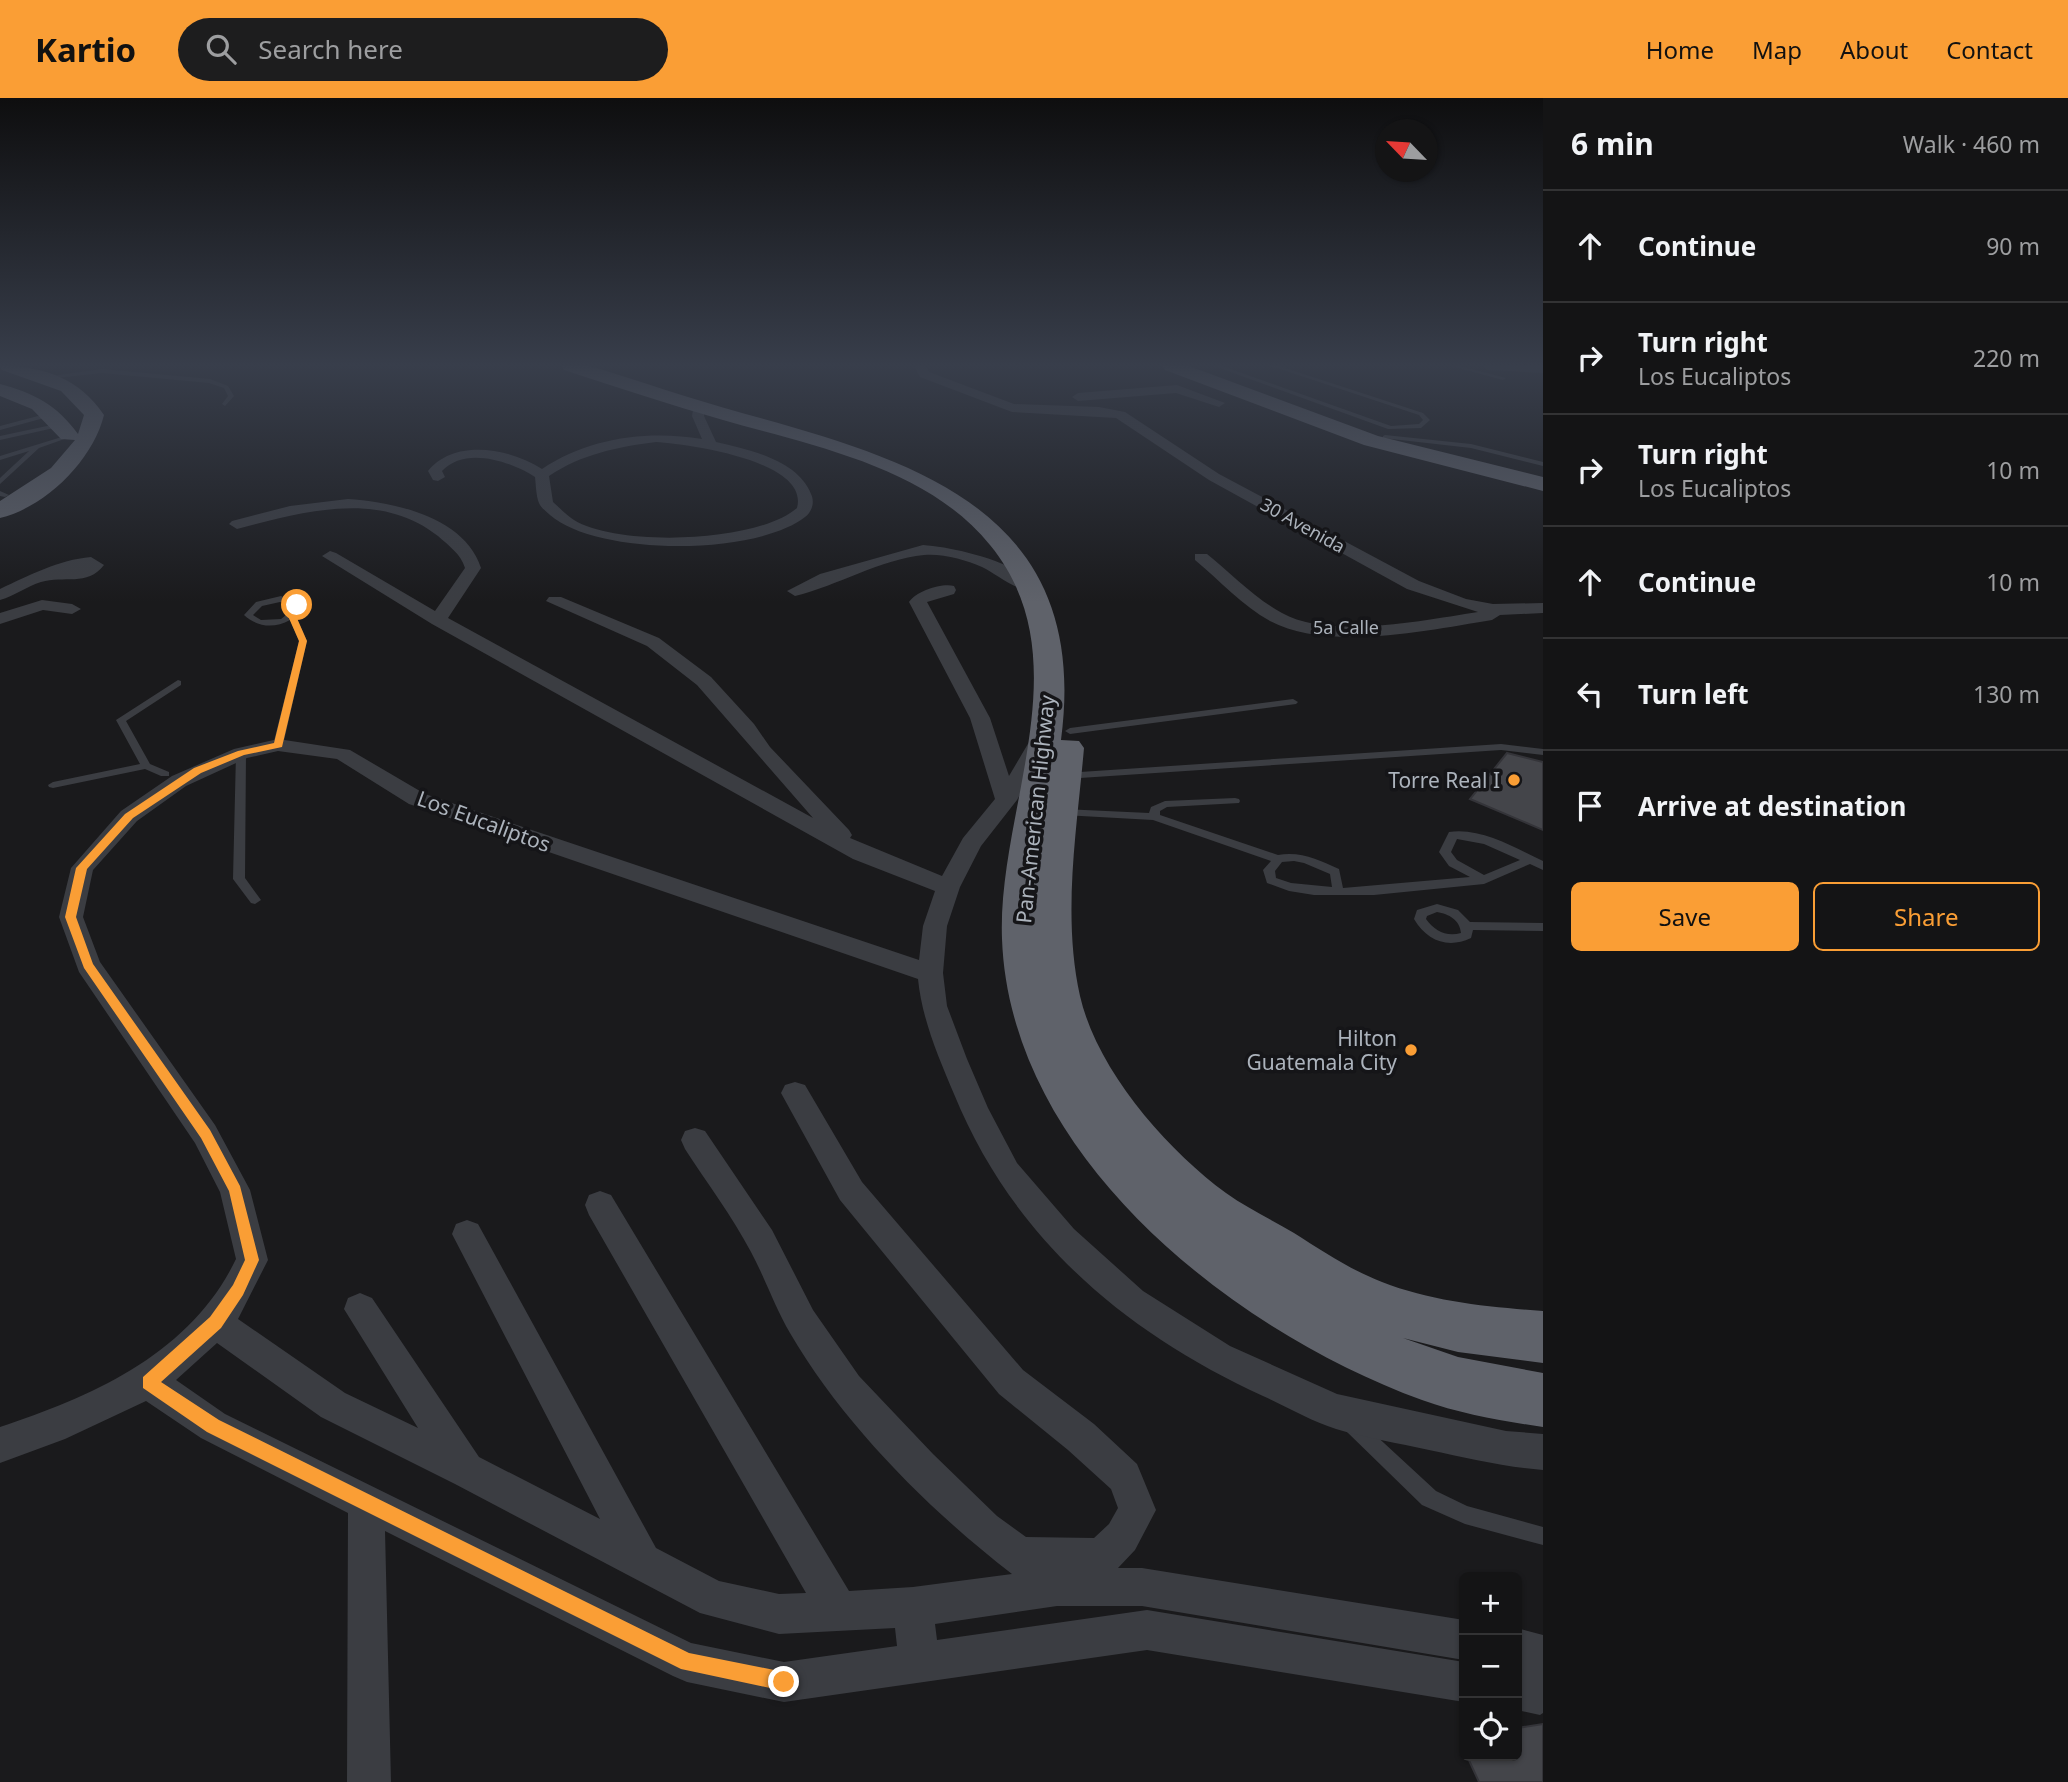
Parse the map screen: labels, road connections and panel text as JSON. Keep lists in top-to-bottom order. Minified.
{"streets":{"highway":["Pan-American Highway"],"street":["30 Avenida","5a Calle","Los Eucaliptos"]},"crossings":[["30 Avenida","5a Calle"]],"places":["Torre Real I","Hilton Guatemala City"],"north":"top left","page":{"header":"Kartio","search":"Search here","nav":["Home","Map","About","Contact"],"heading":["6 min","Walk · 460 m"],"list":[["Continue","90 m"],["Turn right","Los Eucaliptos","220 m"],["Turn right","Los Eucaliptos","10 m"],["Continue","10 m"],["Turn left","130 m"],"Arrive at destination"],"buttons":["Save","Share"],"map_buttons":["+","−"]}}
